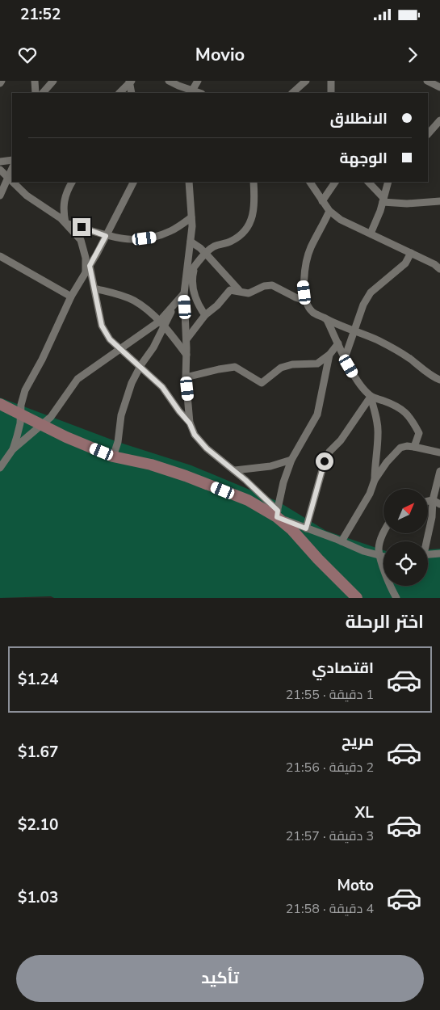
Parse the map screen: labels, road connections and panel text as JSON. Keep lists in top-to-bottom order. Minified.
{"north":"top right","page":{"status":"21:52","header":"Movio","banner":["الانطلاق","الوجهة"],"heading":"اختر الرحلة","list":[{"name":"اقتصادي","note":"1 دقيقة · 21:55","value":"$1.24"},{"name":"مريح","note":"2 دقيقة · 21:56","value":"$1.67"},{"name":"XL","note":"3 دقيقة · 21:57","value":"$2.10"},{"name":"Moto","note":"4 دقيقة · 21:58","value":"$1.03"}],"buttons":"تأكيد"}}
